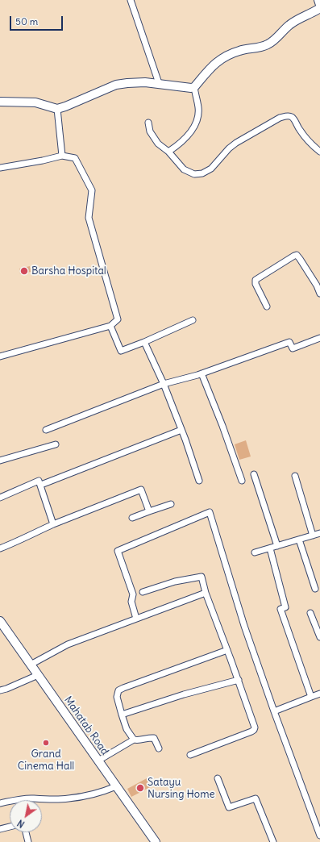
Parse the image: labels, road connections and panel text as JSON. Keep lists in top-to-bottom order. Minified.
{"streets":{"street":["Mahatab Road"]},"places":["Barsha Hospital","Grand Cinema Hall","Satayu Nursing Home"],"scale_bar":"50 m","north":"bottom left"}
